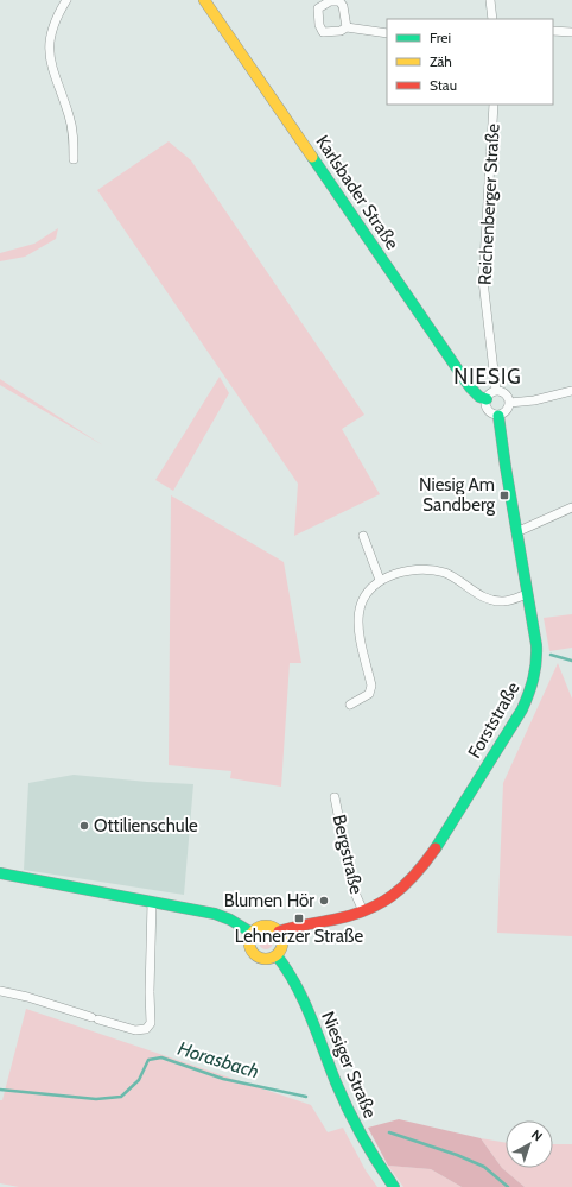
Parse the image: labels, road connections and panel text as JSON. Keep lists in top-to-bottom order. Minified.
{"streets":{"street":["Karlsbader Straße","Reichenberger Straße","Forststraße","Bergstraße","Niesiger Straße"]},"crossings":[["Karlsbader Straße","Reichenberger Straße"],["Karlsbader Straße","Forststraße"],["Reichenberger Straße","Forststraße"],["Forststraße","Bergstraße"],["Forststraße","Niesiger Straße"]],"districts":["NIESIG"],"water":["Horasbach"],"places":{"transit":["Niesig Am Sandberg","Lehnerzer Straße"],"other":["Ottilienschule","Blumen Hör"]},"legend":["Frei","Zäh","Stau"],"north":"top right"}
